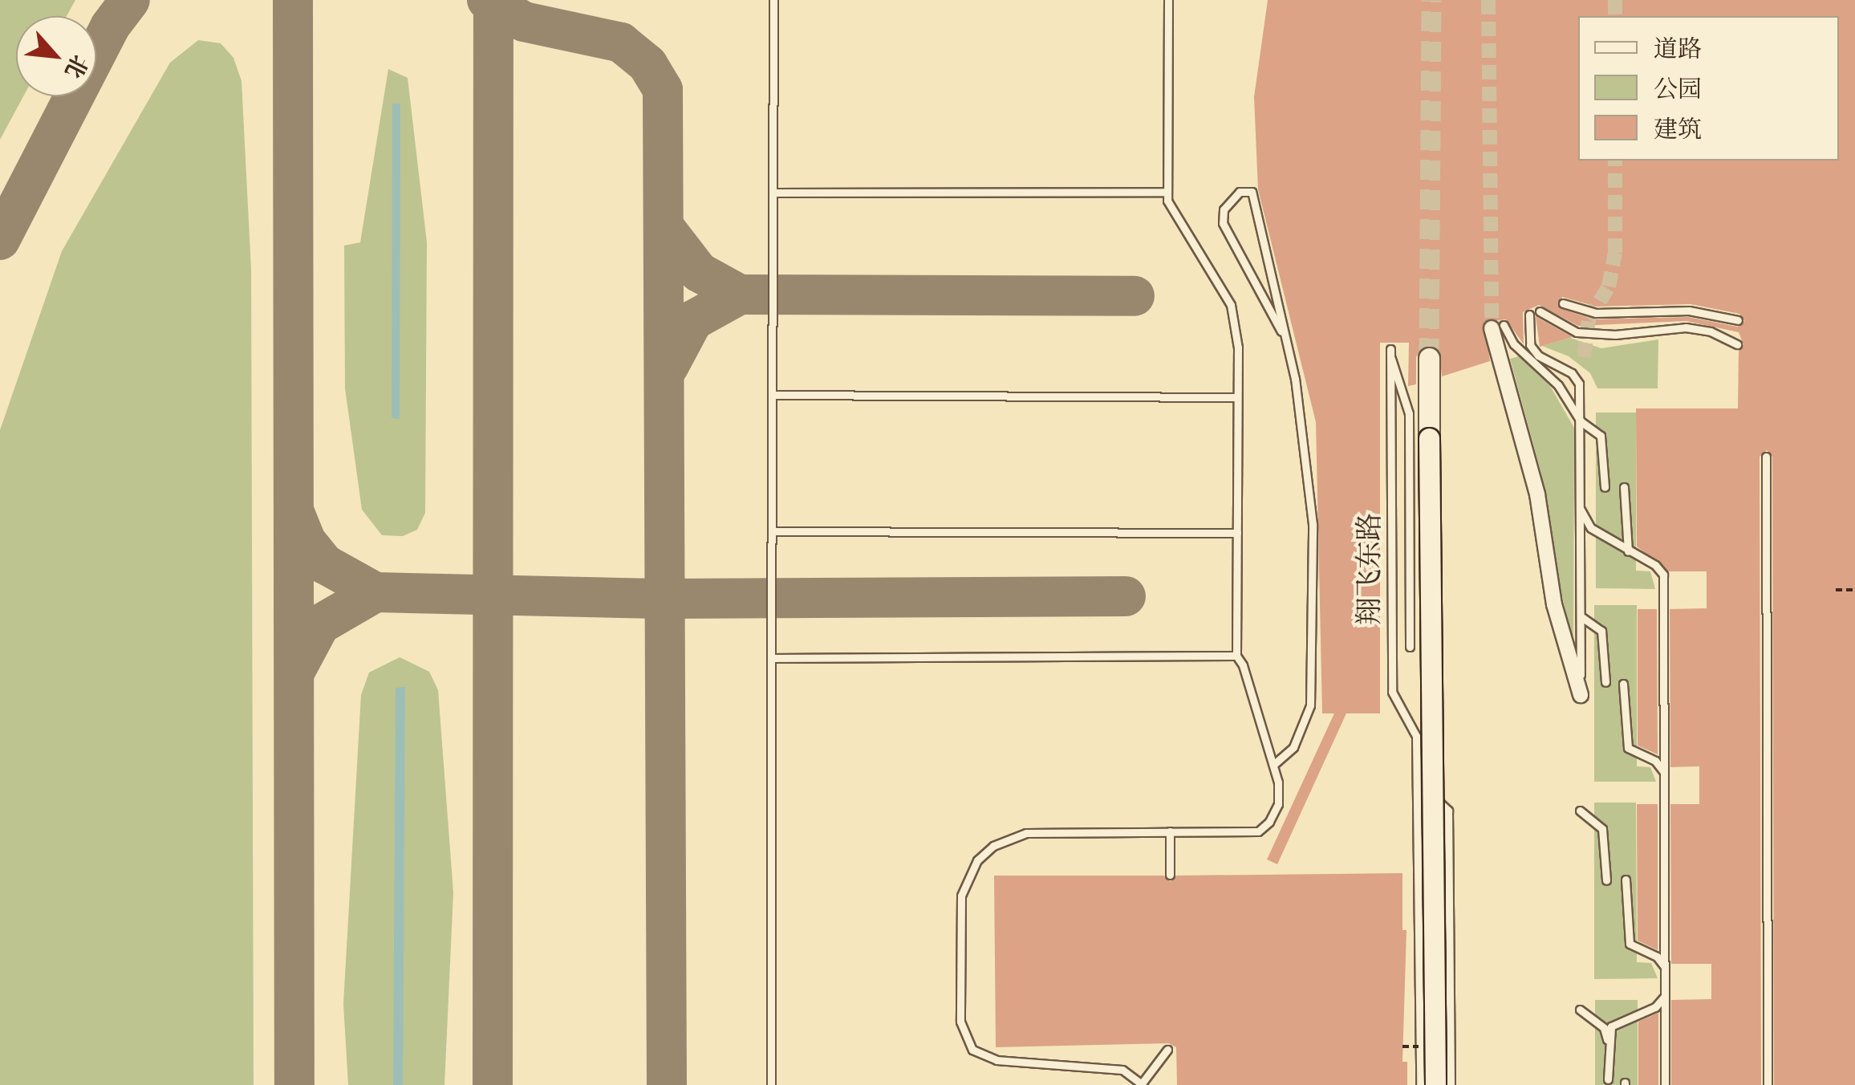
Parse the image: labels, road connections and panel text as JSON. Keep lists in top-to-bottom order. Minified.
{"streets":{"lane":["翔飞东路"]},"legend":["道路","公园","建筑"],"north":"bottom right"}
